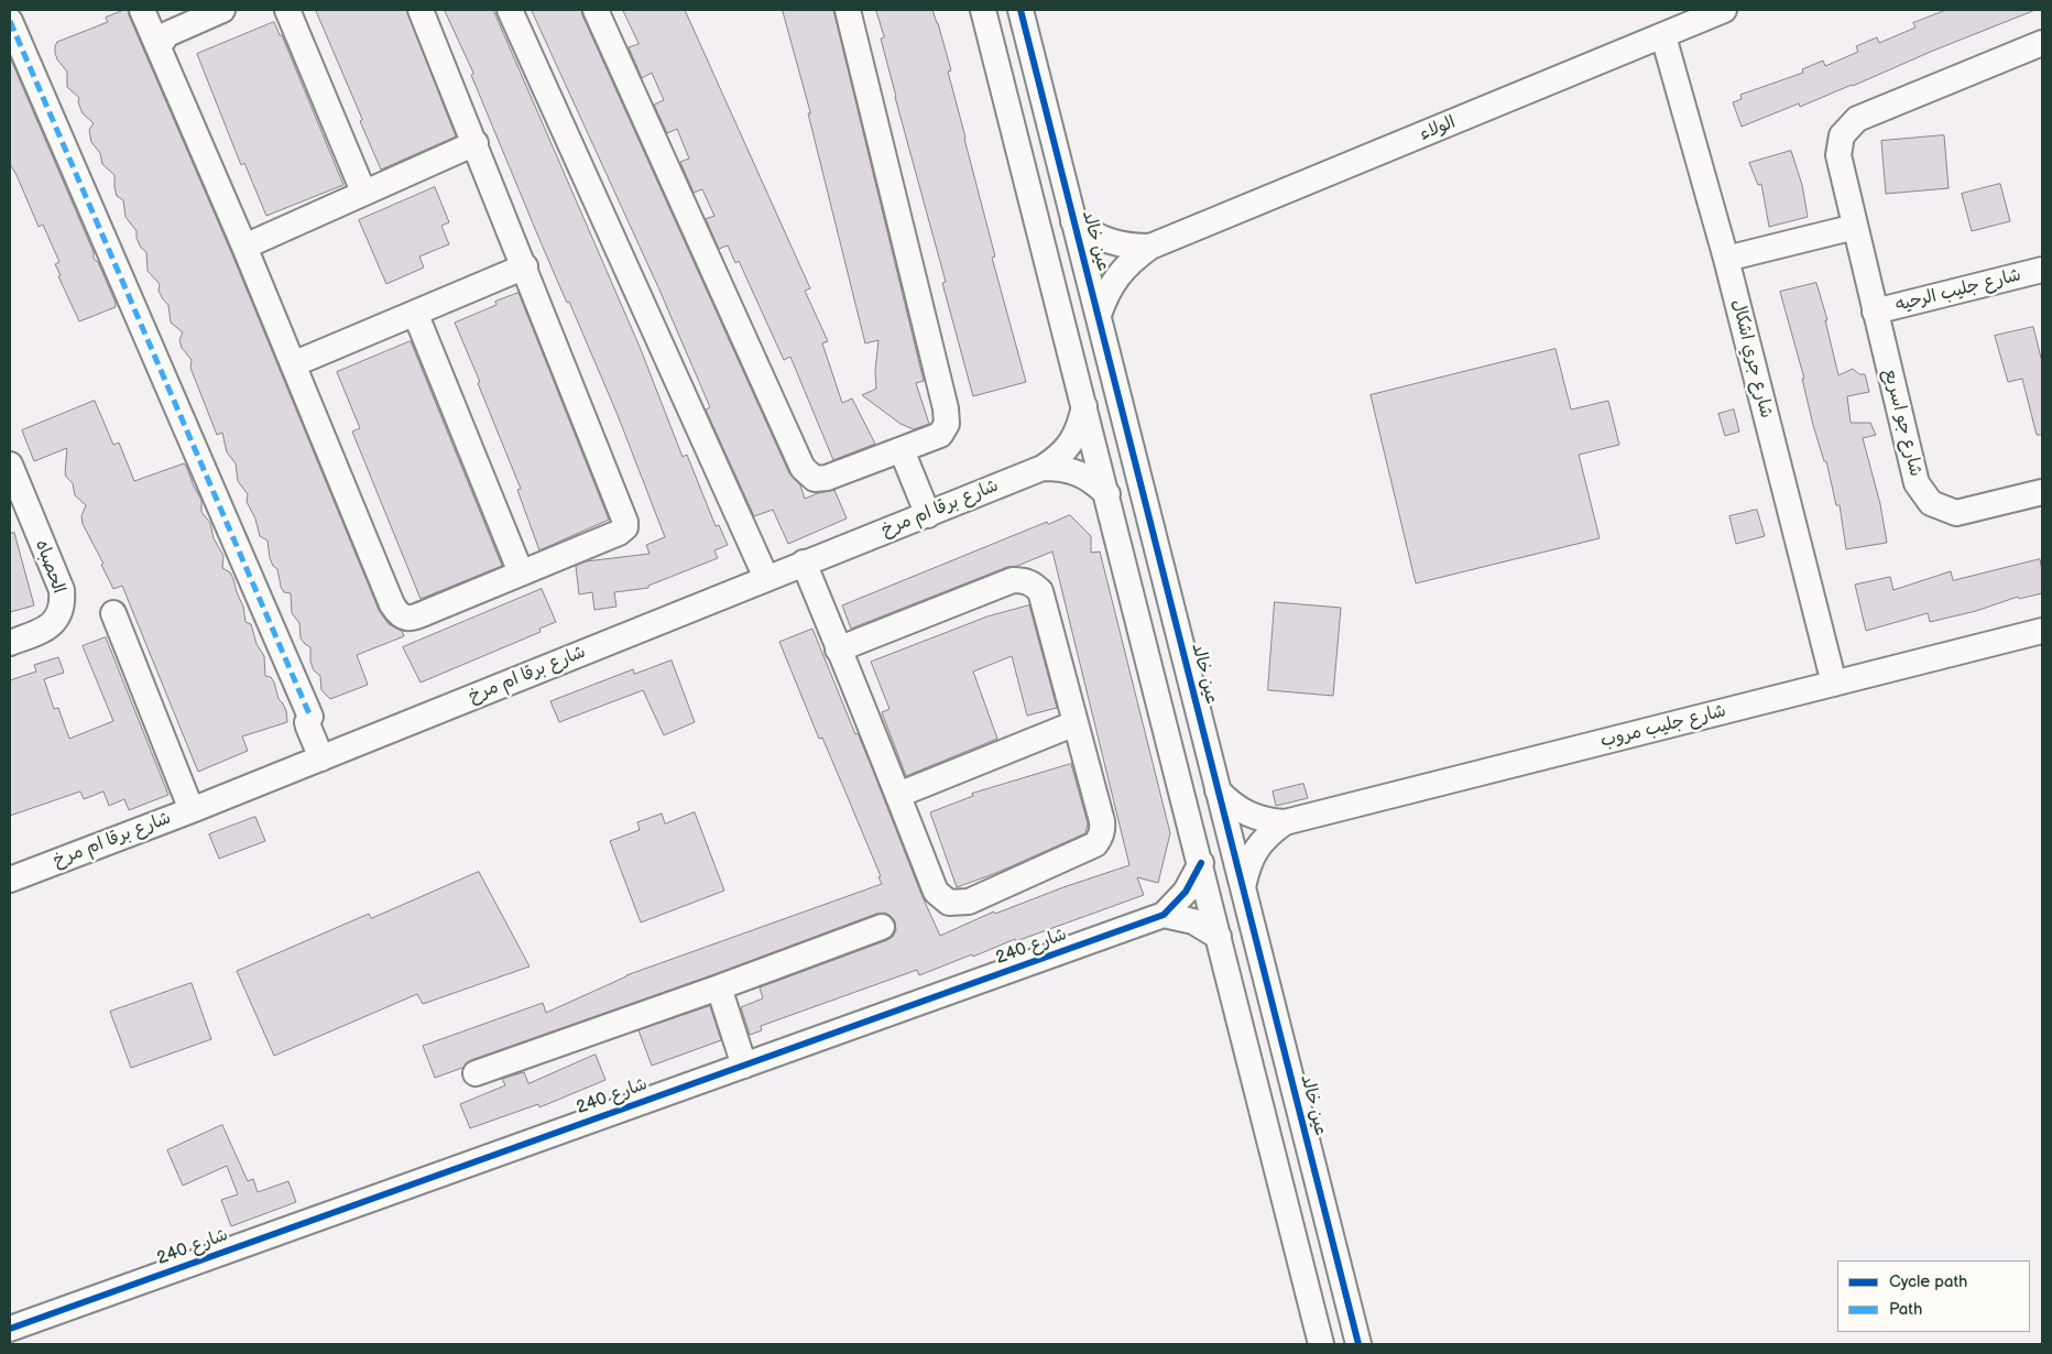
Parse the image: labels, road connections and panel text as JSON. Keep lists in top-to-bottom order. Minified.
{"streets":{"street":["الولاء","عين خالد","شارع جليب الرحيه","شارع جري اشكال","شارع جو اسريع","شارع برقا ام مرخ","الحصباه","شارع جليب مروب","شارع 240"]},"crossings":[["الولاء","عين خالد"],["الولاء","شارع جري اشكال"],["عين خالد","شارع جليب مروب"],["شارع جليب الرحيه","شارع جو اسريع"],["شارع جري اشكال","شارع جليب مروب"]],"legend":["Cycle path","Path"]}
